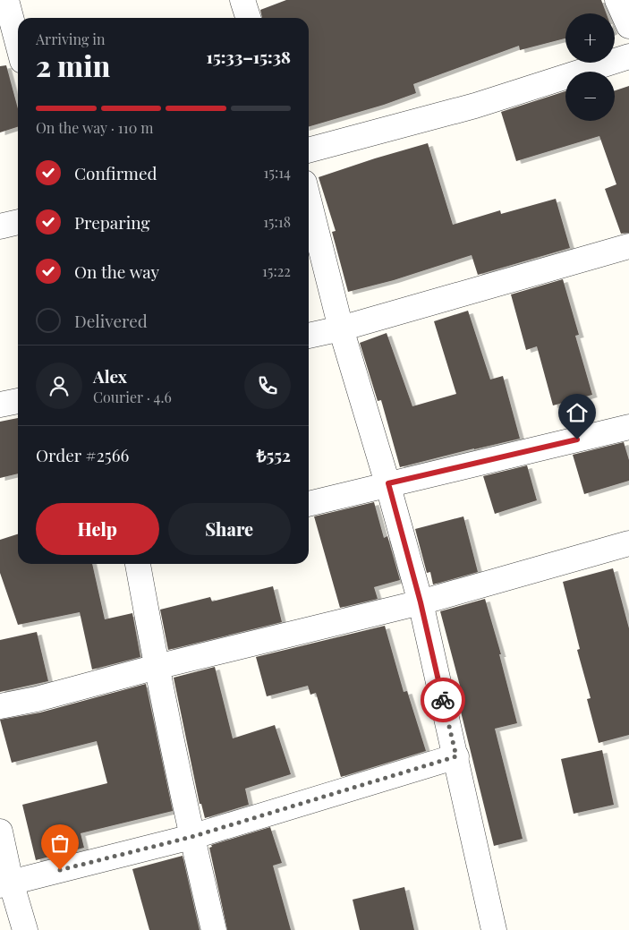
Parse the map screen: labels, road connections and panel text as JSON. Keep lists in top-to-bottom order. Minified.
{"page":{"map_buttons":["+","−"],"heading":["2 min","Arriving in","15:33–15:38"],"panel":["Alex","Courier · 4.6","Order #2566","₺552"],"bar":"On the way · 110 m","list":[["Confirmed","15:14"],["Preparing","15:18"],["On the way","15:22"],"Delivered"],"buttons":["Help","Share"]}}
